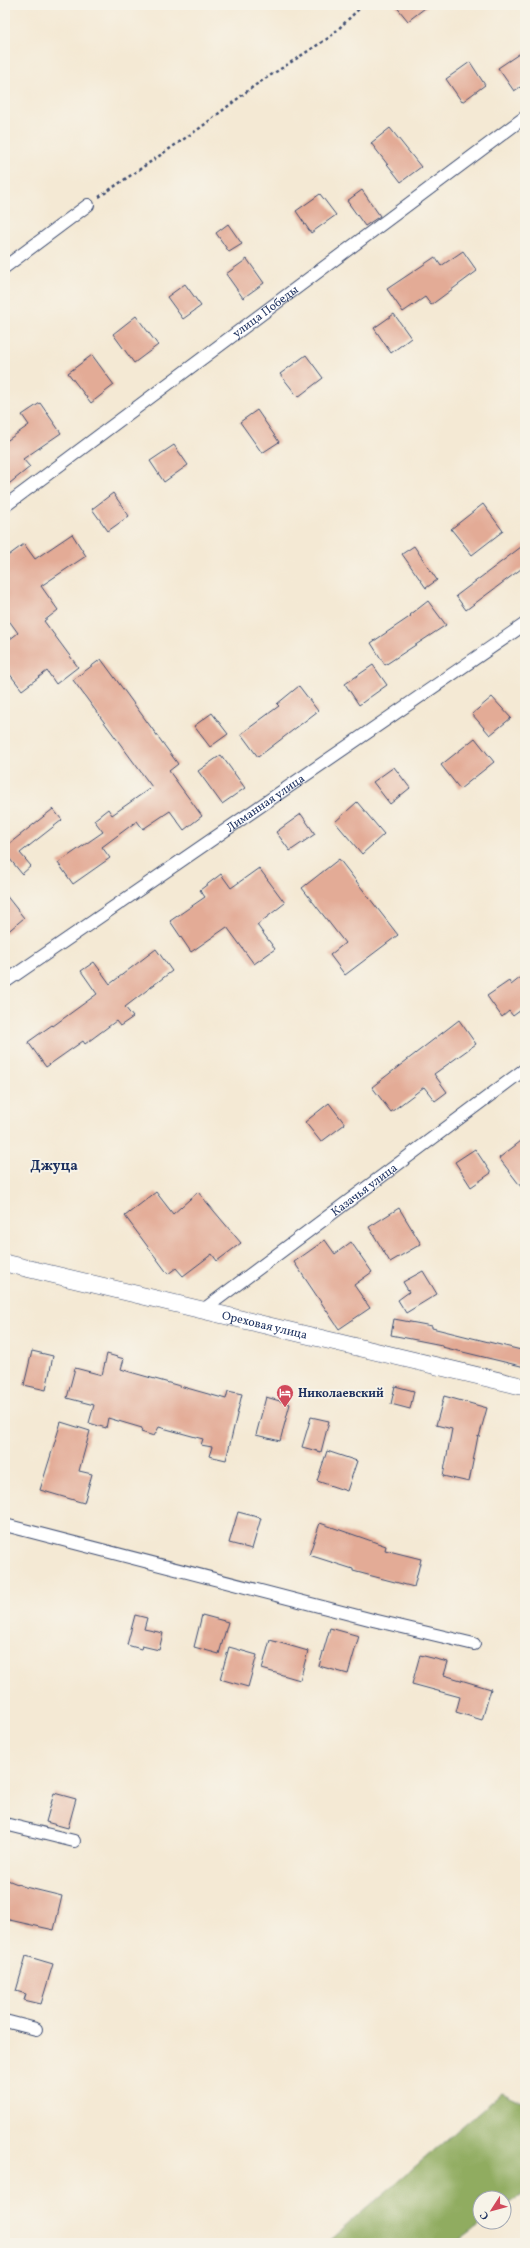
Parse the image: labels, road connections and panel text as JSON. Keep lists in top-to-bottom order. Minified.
{"streets":{"main road":["Ореховая улица"],"street":["улица Победы","Лиманная улица","Казачья улица"]},"crossings":[["Казачья улица","Ореховая улица"]],"districts":["Джуца"],"places":{"hotel":["Николаевский"]},"north":"bottom left"}
